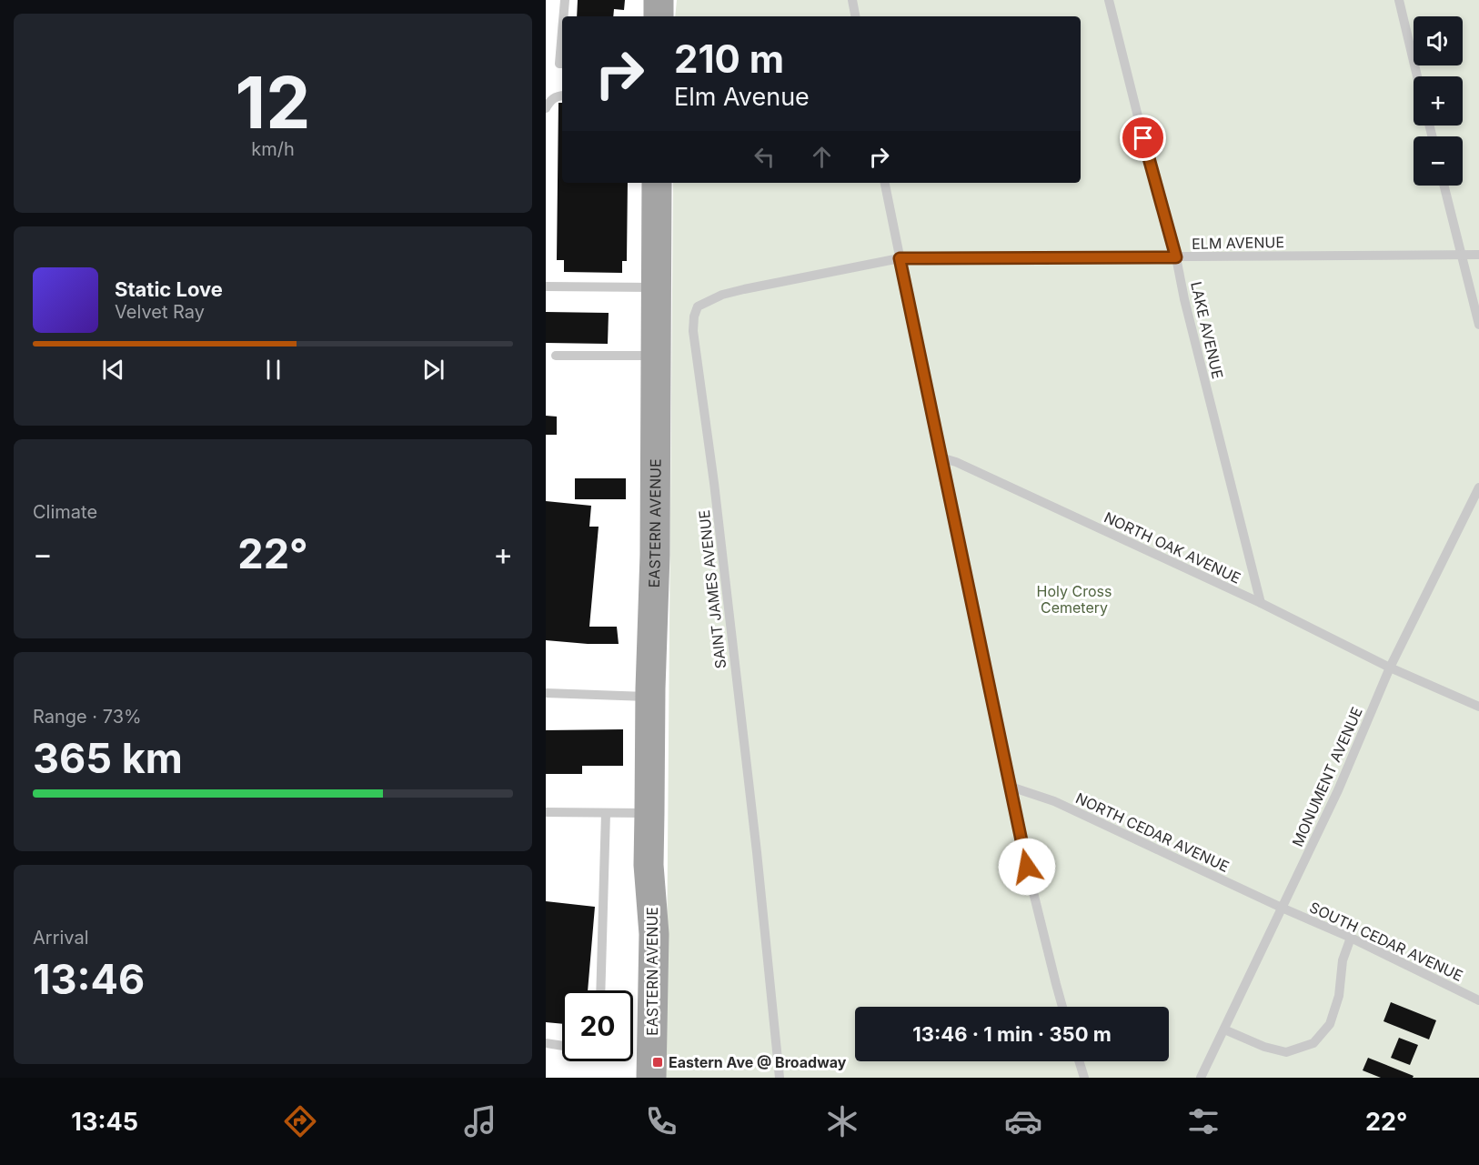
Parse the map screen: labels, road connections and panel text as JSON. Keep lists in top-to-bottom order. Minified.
{"streets":{"main road":["EASTERN AVENUE"],"lane":["ELM AVENUE","LAKE AVENUE","NORTH OAK AVENUE","SAINT JAMES AVENUE","MONUMENT AVENUE","NORTH CEDAR AVENUE","SOUTH CEDAR AVENUE"]},"crossings":[["ELM AVENUE","LAKE AVENUE"],["ELM AVENUE","SAINT JAMES AVENUE"],["LAKE AVENUE","NORTH OAK AVENUE"],["NORTH OAK AVENUE","MONUMENT AVENUE"],["MONUMENT AVENUE","NORTH CEDAR AVENUE"],["MONUMENT AVENUE","SOUTH CEDAR AVENUE"],["NORTH CEDAR AVENUE","SOUTH CEDAR AVENUE"]],"parks":["Holy Cross Cemetery"],"places":{"transit":["Eastern Ave @ Broadway"]},"page":{"tile":[["12","km/h"],"Climate",["Range · 73%","365 km"],["Arrival","13:46"]],"map_buttons":["+","−"],"turn":["210 m","Elm Avenue"],"song":["Static Love","Velvet Ray"],"heat":["−","22°","+"],"limit":"20","trip":"13:46 · 1 min · 350 m","tabs":["13:45","22°"]}}
